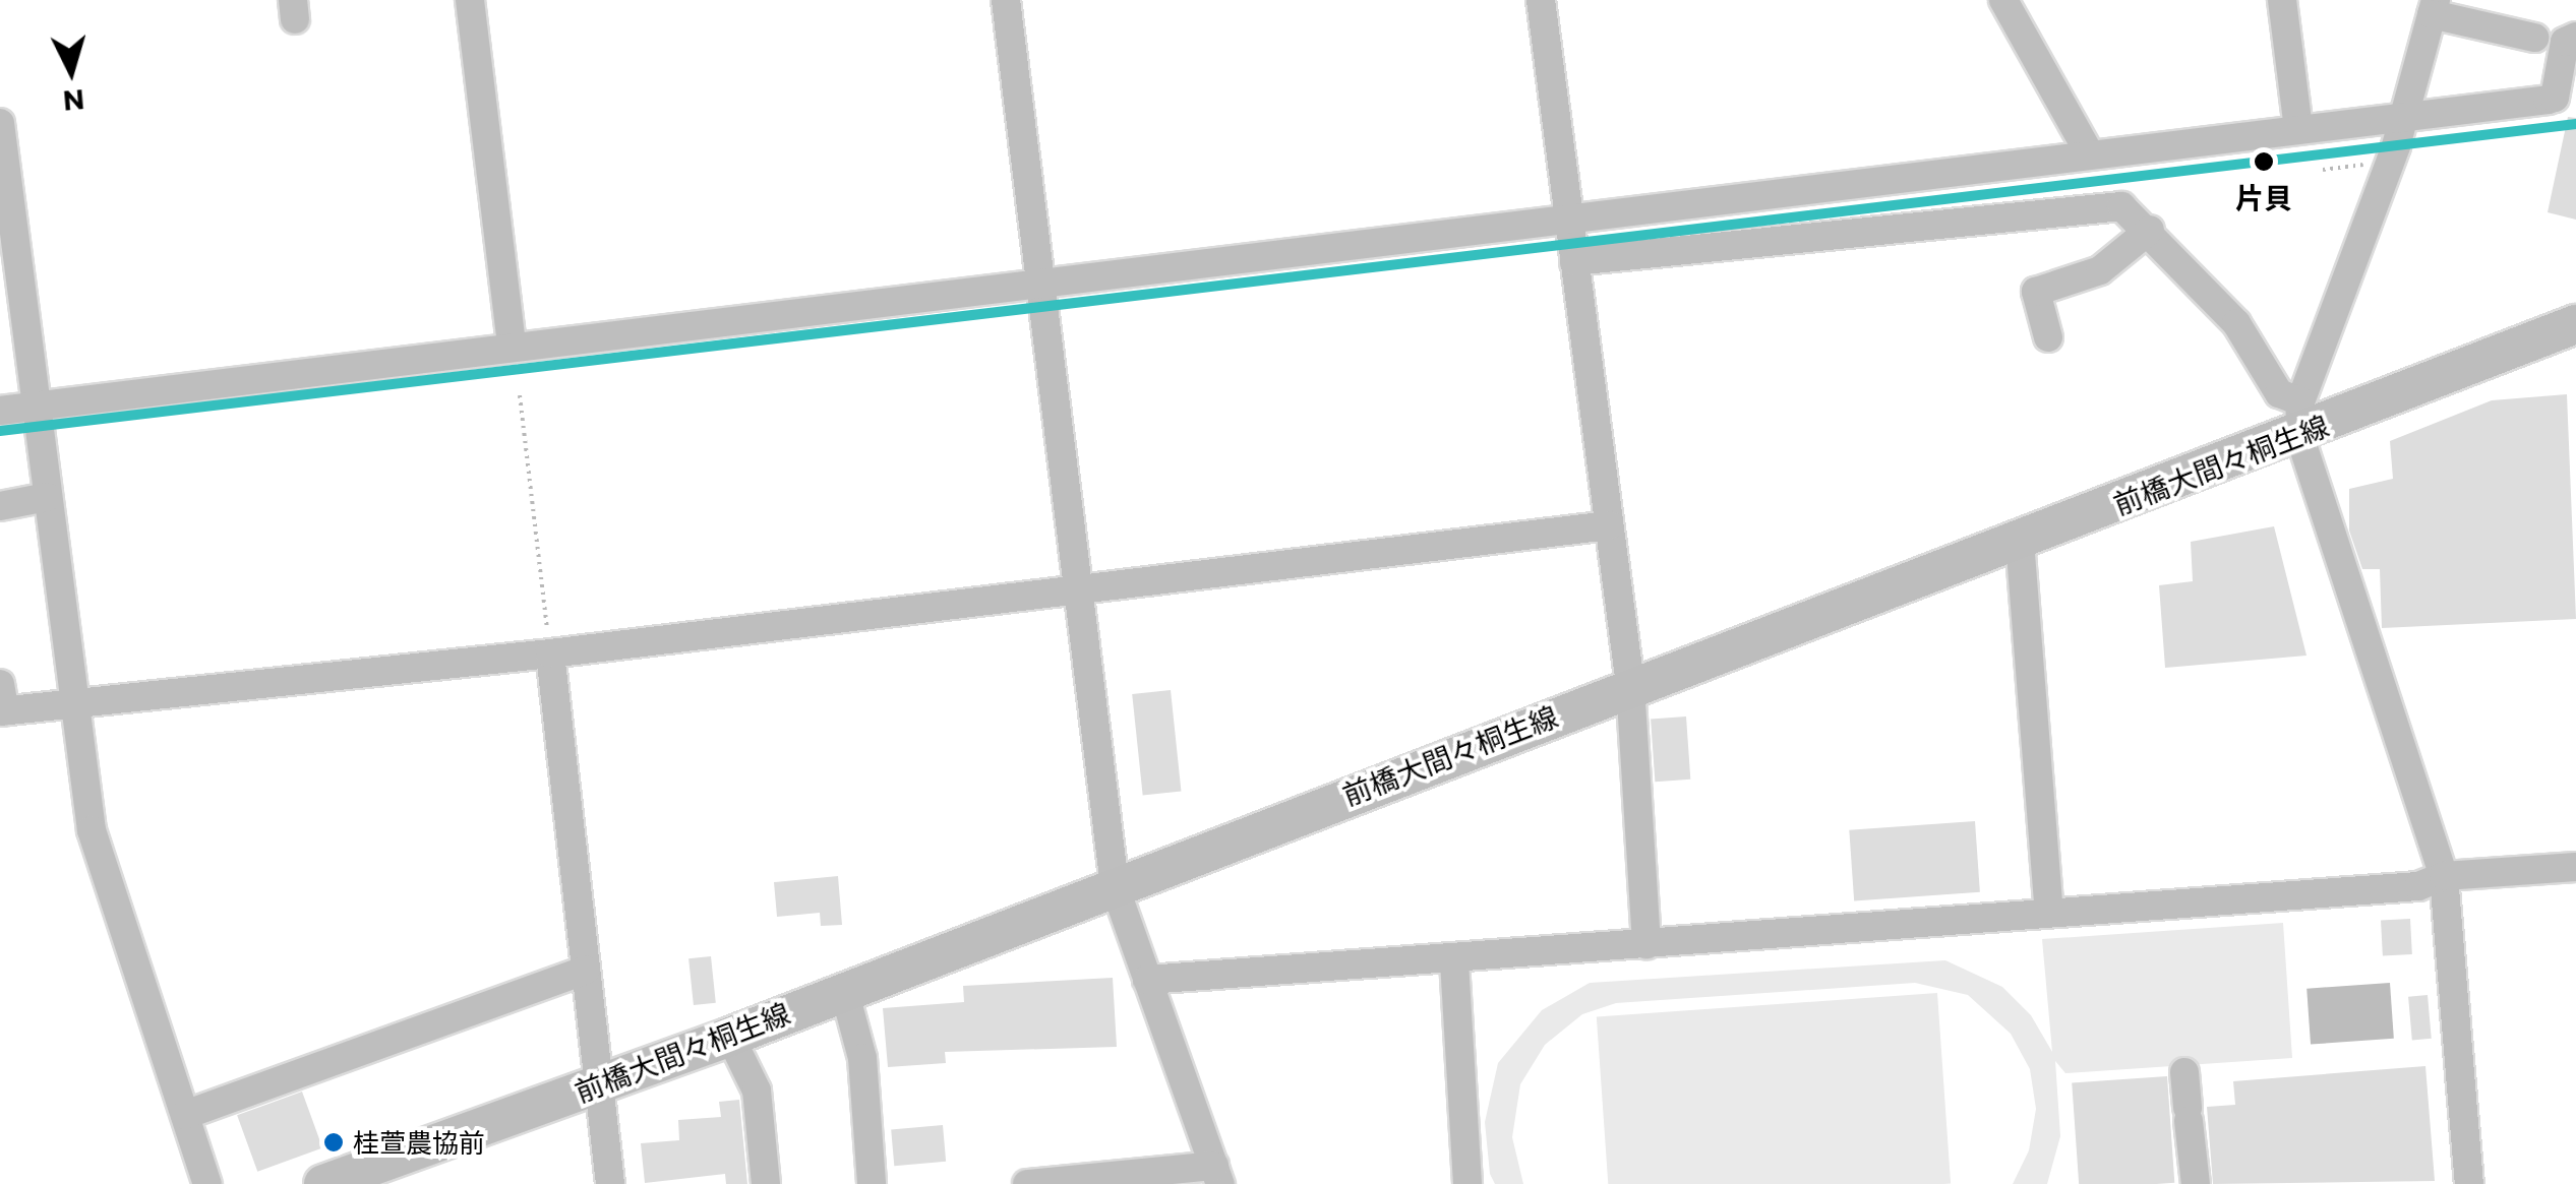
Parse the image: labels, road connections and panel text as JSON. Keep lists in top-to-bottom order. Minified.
{"streets":{"main road":["前橋大間々桐生線"]},"places":["片貝","桂萱農協前"],"north":"bottom"}
